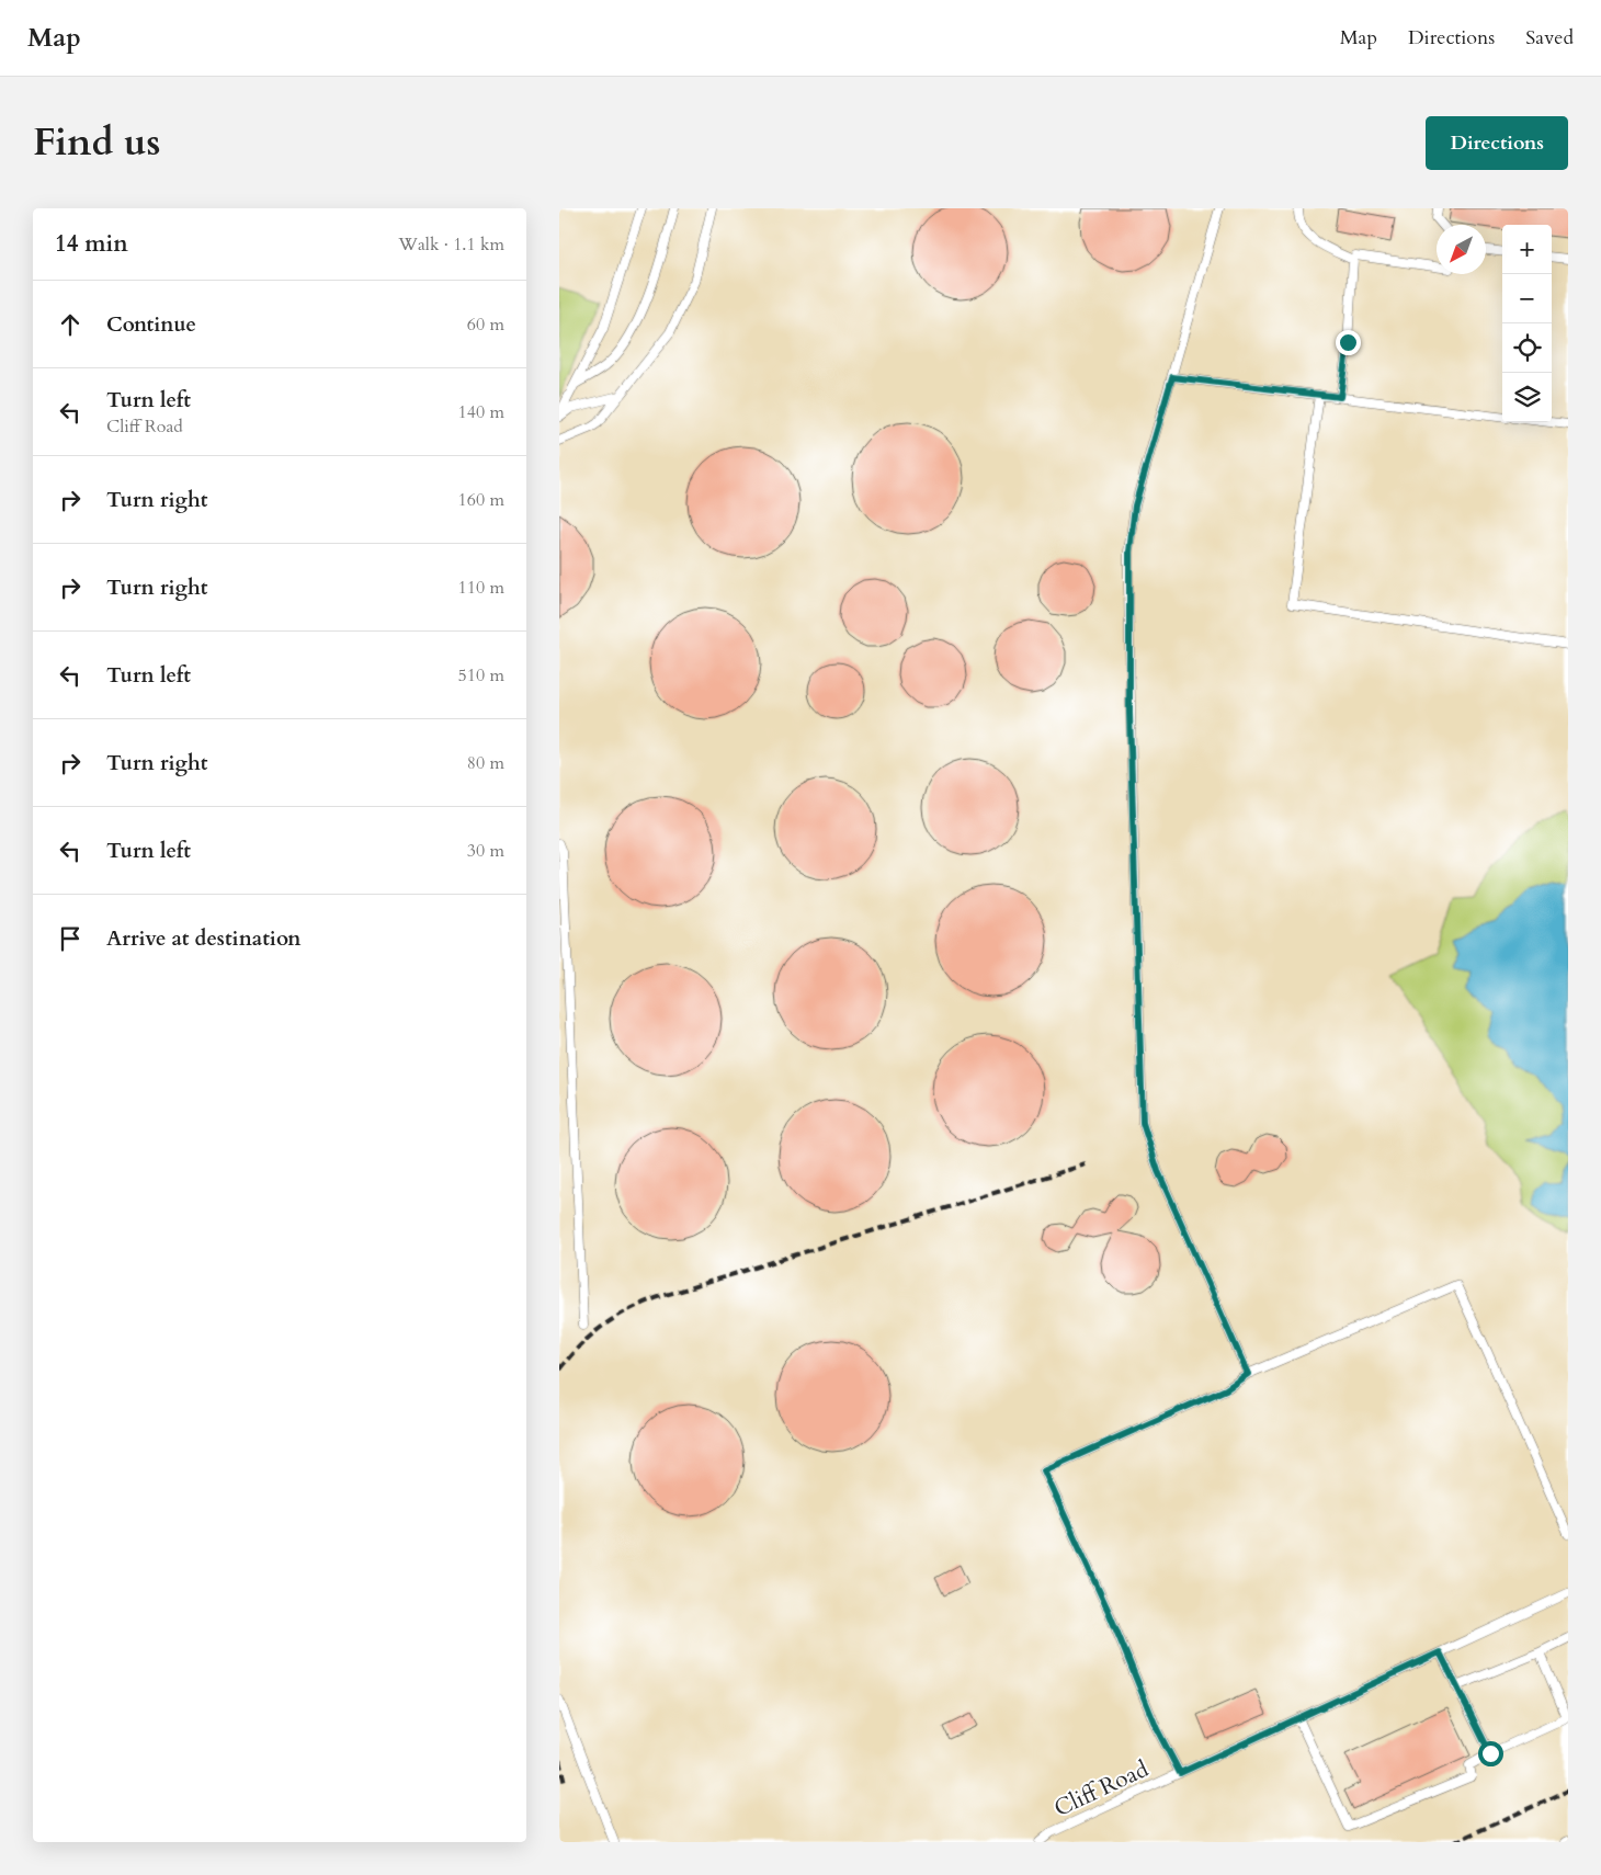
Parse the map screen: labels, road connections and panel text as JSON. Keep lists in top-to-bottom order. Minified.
{"streets":{"lane":["Cliff Road"]},"north":"bottom left","page":{"header":"Map","nav":["Map","Directions","Saved"],"title":"Find us","buttons":"Directions","heading":["14 min","Walk · 1.1 km"],"map_buttons":["+","−"],"list":[["Continue","60 m"],["Turn left","Cliff Road","140 m"],["Turn right","160 m"],["Turn right","110 m"],["Turn left","510 m"],["Turn right","80 m"],["Turn left","30 m"],"Arrive at destination"]}}
